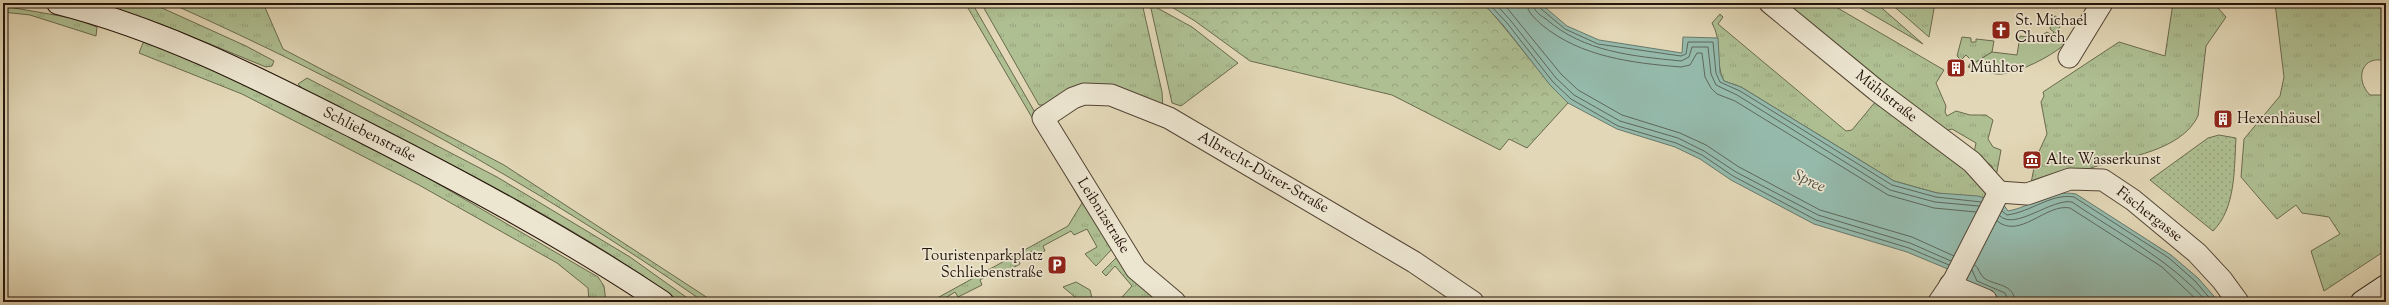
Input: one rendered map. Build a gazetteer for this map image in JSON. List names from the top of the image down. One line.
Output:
{"streets":{"main road":["Schliebenstraße"],"street":["Mühlstraße","Albrecht-Dürer-Straße","Fischergasse","Leibnizstraße"]},"crossings":[["Mühlstraße","Fischergasse"],["Albrecht-Dürer-Straße","Leibnizstraße"]],"water":["Spree"],"places":{"church":["St. Michael Church"],"building":["Mühltor","Hexenhäusel"],"museum":["Alte Wasserkunst"],"parking":["Touristenparkplatz Schliebenstraße"]}}
